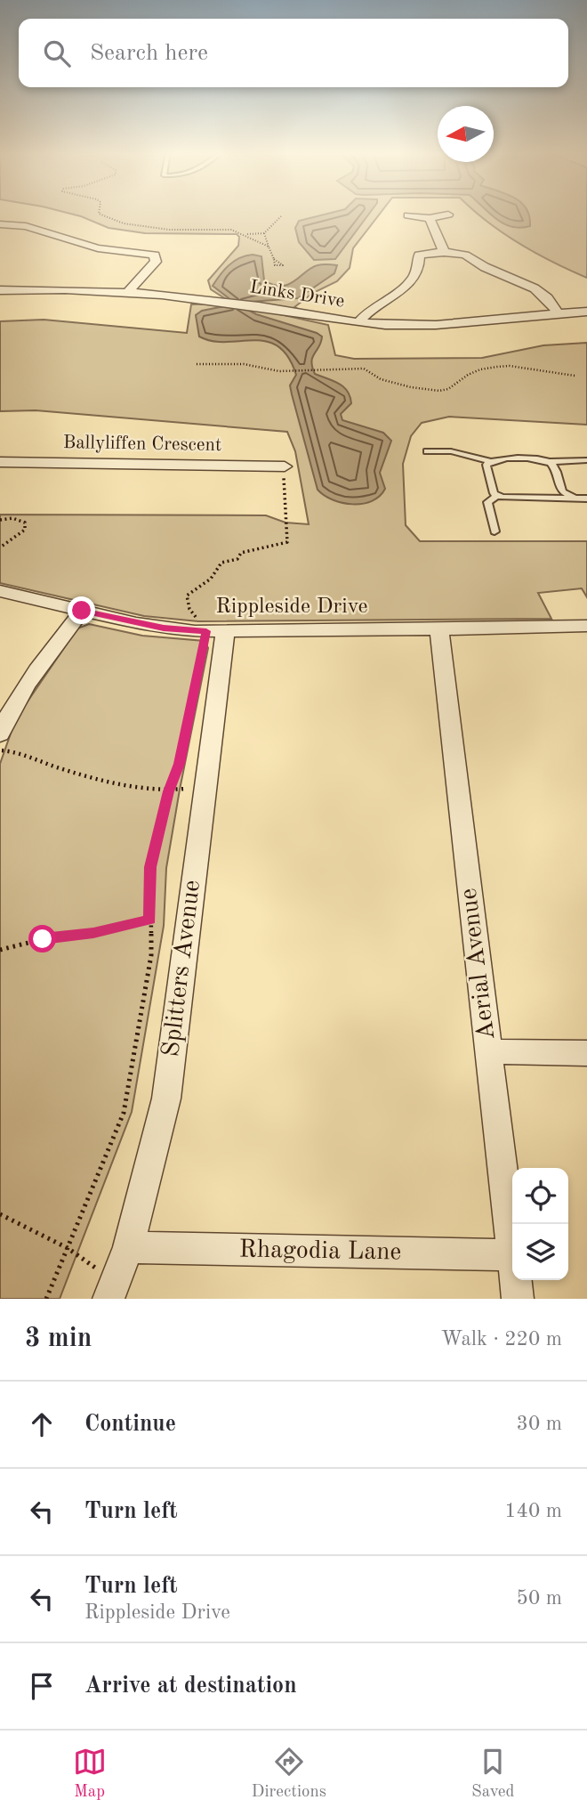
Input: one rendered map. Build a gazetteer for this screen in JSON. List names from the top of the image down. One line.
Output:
{"streets":{"street":["Links Drive","Ballyliffen Crescent","Rippleside Drive","Aerial Avenue","Splitters Avenue","Rhagodia Lane"]},"crossings":[["Rippleside Drive","Aerial Avenue"],["Rippleside Drive","Splitters Avenue"],["Aerial Avenue","Rhagodia Lane"],["Splitters Avenue","Rhagodia Lane"]],"north":"left","page":{"search":"Search here","heading":["3 min","Walk · 220 m"],"list":[["Continue","30 m"],["Turn left","140 m"],["Turn left","Rippleside Drive","50 m"],"Arrive at destination"],"nav":["Map","Directions","Saved"]}}
